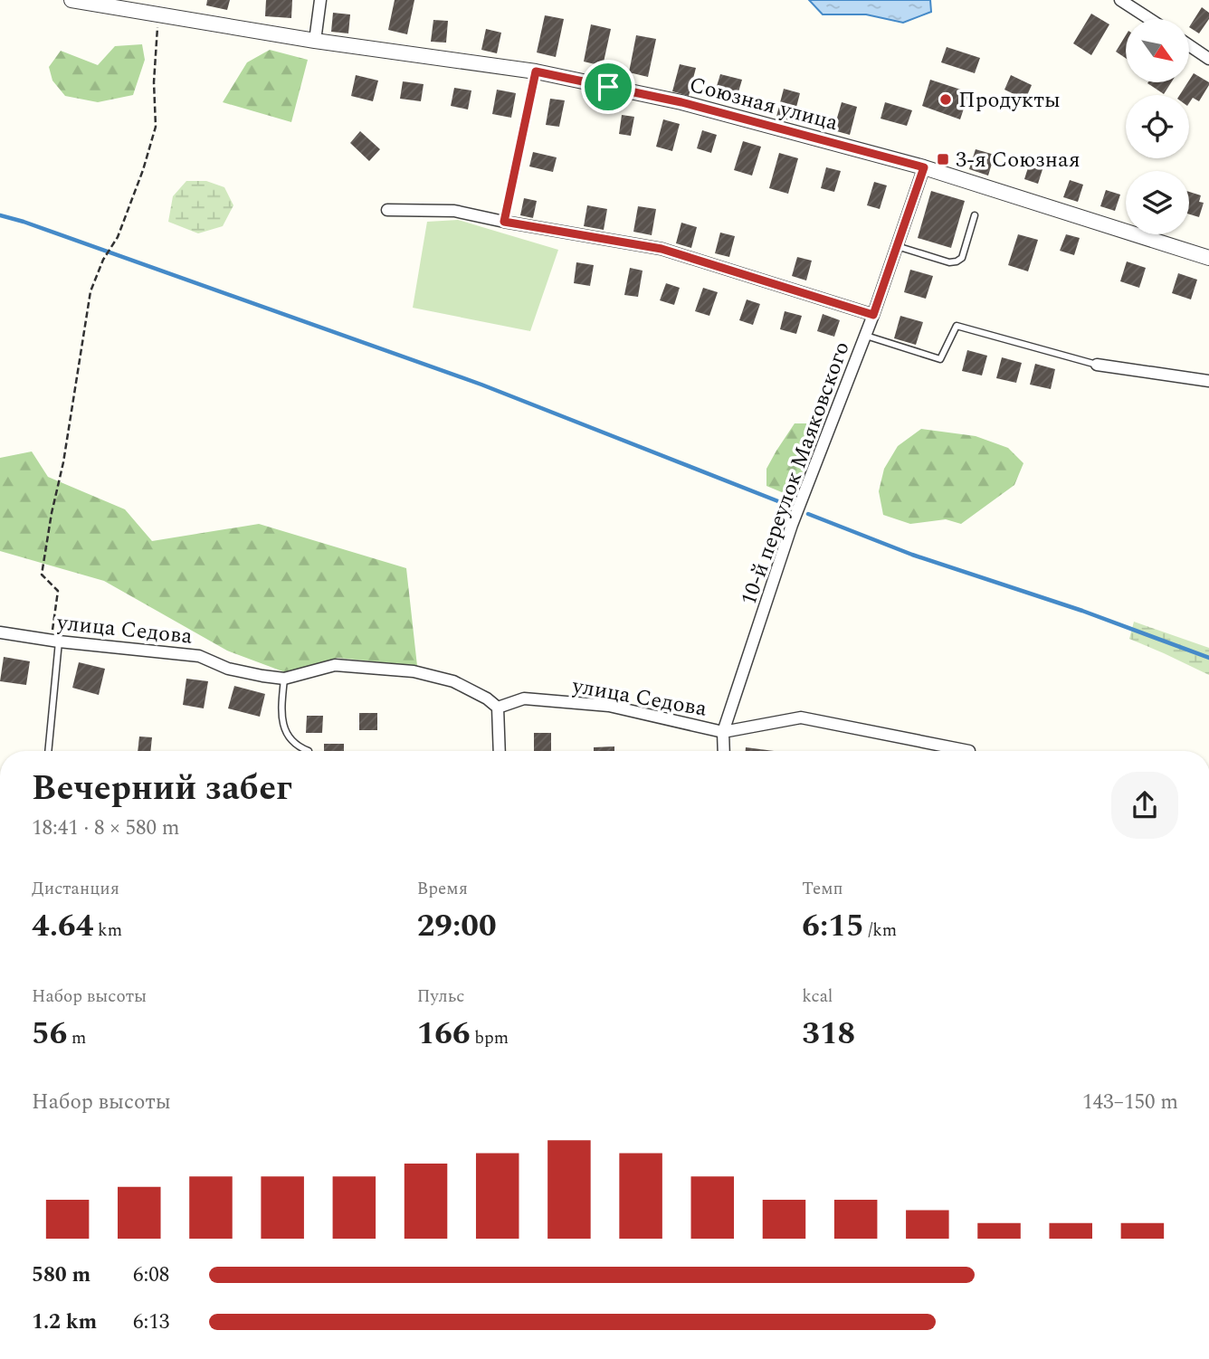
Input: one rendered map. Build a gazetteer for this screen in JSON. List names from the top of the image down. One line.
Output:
{"streets":{"street":["Союзная улица","10-й переулок Маяковского","улица Седова"]},"crossings":[["Союзная улица","10-й переулок Маяковского"],["10-й переулок Маяковского","улица Седова"]],"places":{"other":["Продукты"],"transit":["3-я Союзная"]},"north":"bottom right","page":{"heading":["Вечерний забег","18:41 · 8 × 580 m"],"stats":[["Дистанция","4.64 km"],["Время","29:00"],["Темп","6:15 /km"],["Набор высоты","56 m"],["Пульс","166 bpm"],["kcal","318"]],"chart":["Набор высоты","143–150 m"],"list":[{"name":"580 m","note":"6:08"},{"name":"1.2 km","note":"6:13"}]}}
